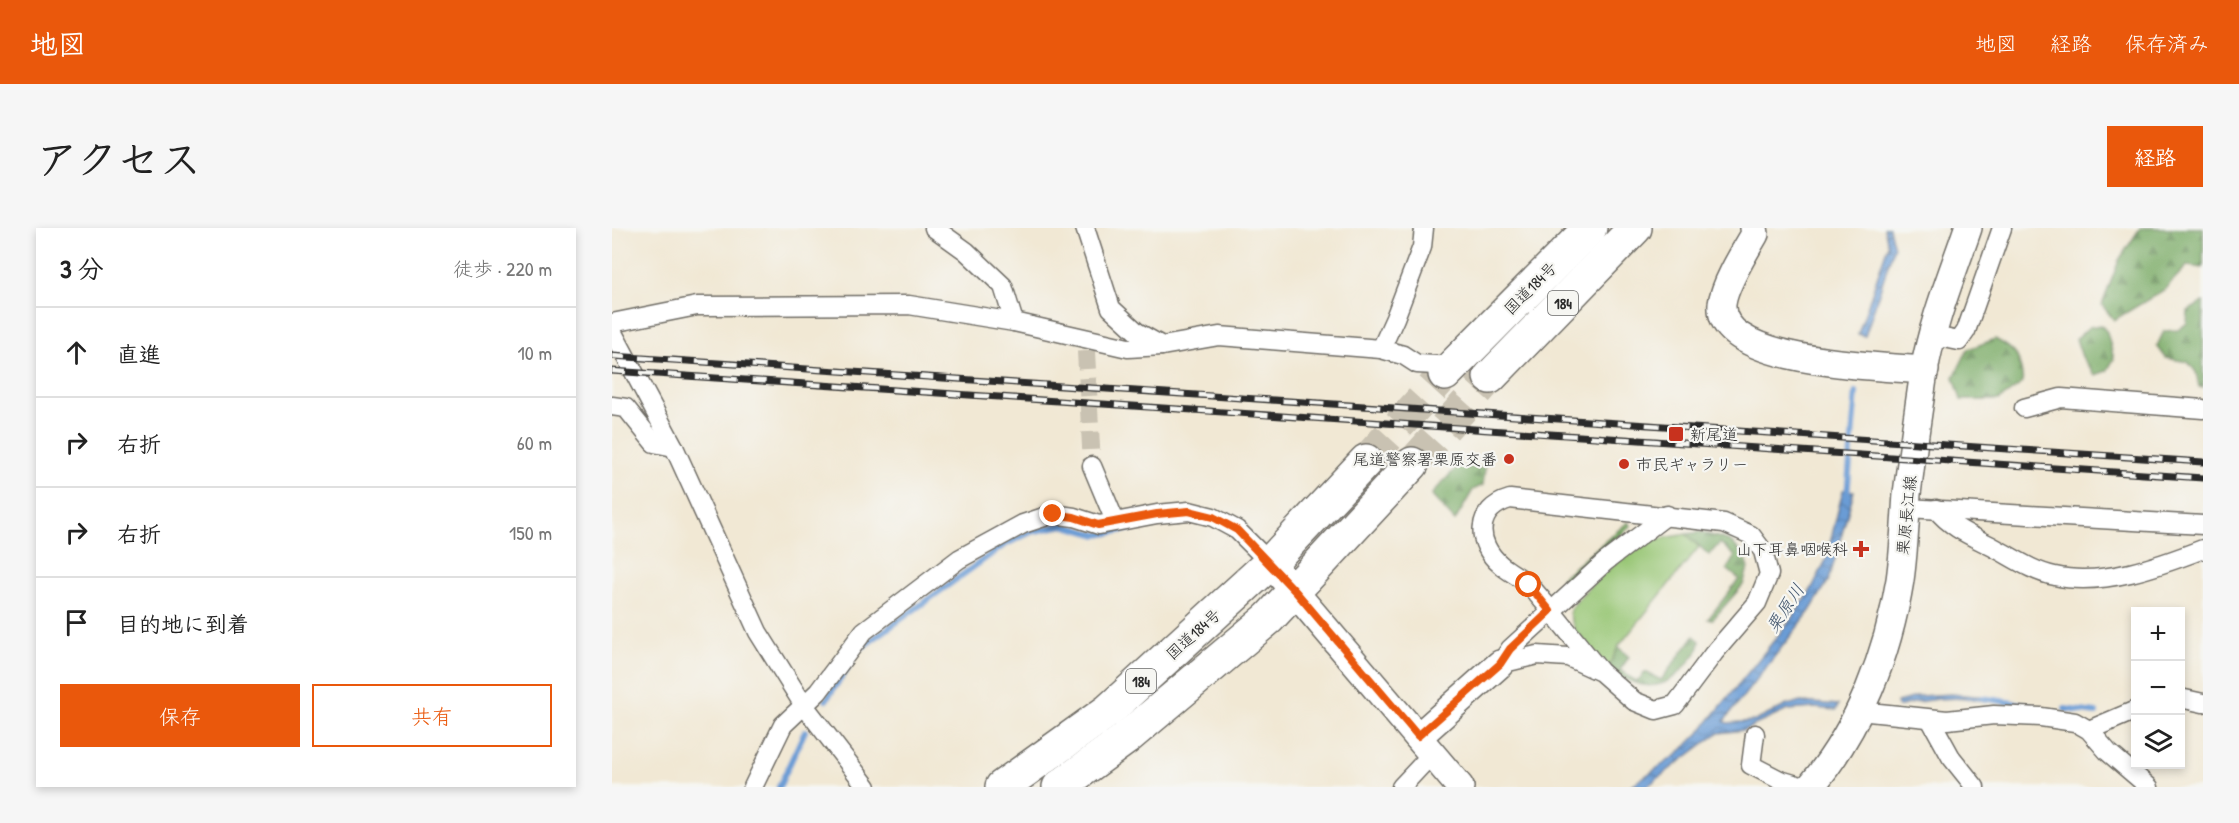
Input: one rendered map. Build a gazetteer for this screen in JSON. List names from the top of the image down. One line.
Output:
{"streets":{"highway":["国道184号","184"],"street":["栗原長江線"]},"water":["栗原川"],"places":{"transit":["新尾道"],"other":["尾道警察署栗原交番","市民ギャラリー"],"health":["山下耳鼻咽喉科"]},"page":{"header":"地図","nav":["地図","経路","保存済み"],"title":"アクセス","buttons":["経路",["保存","共有"]],"heading":["3 分","徒歩 · 220 m"],"list":[["直進","10 m"],["右折","60 m"],["右折","150 m"],"目的地に到着"],"map_buttons":["+","−"]}}
